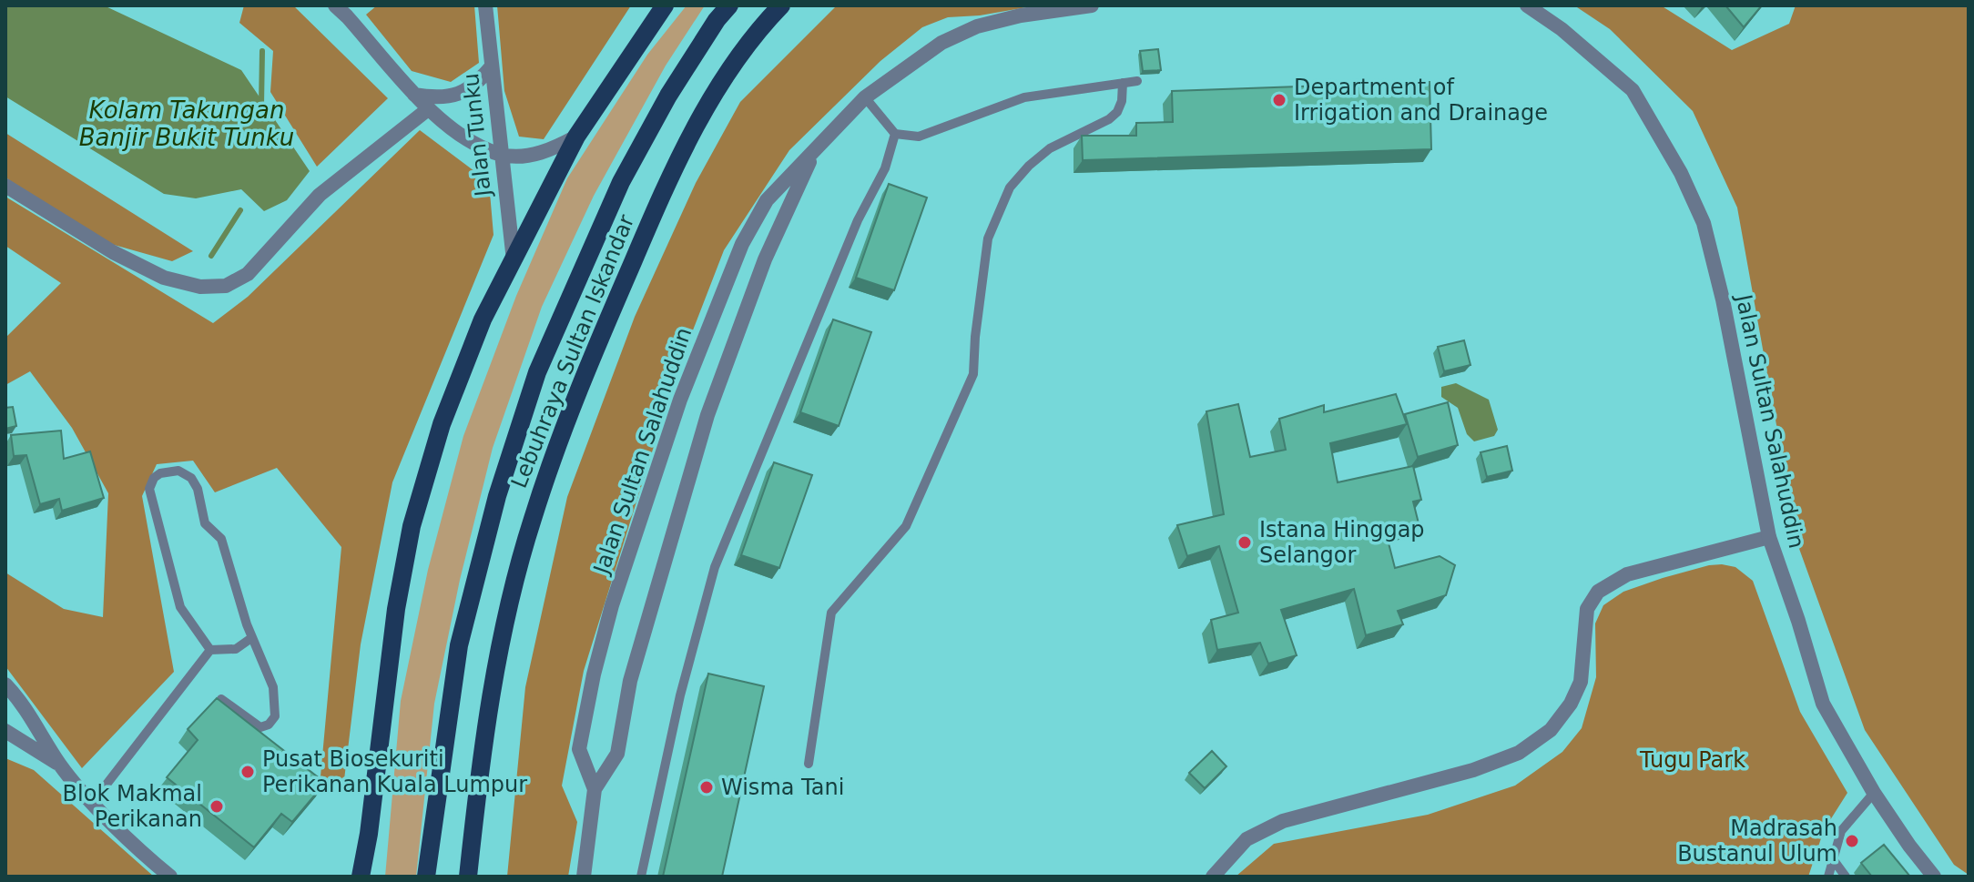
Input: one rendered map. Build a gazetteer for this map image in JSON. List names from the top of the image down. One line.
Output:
{"streets":{"main road":["Lebuhraya Sultan Iskandar"],"street":["Jalan Tunku","Jalan Sultan Salahuddin"]},"water":["Kolam Takungan Banjir Bukit Tunku"],"parks":["Tugu Park"],"places":["Department of Irrigation and Drainage","Istana Hinggap Selangor","Pusat Biosekuriti Perikanan Kuala Lumpur","Wisma Tani","Blok Makmal Perikanan","Madrasah Bustanul Ulum"]}
